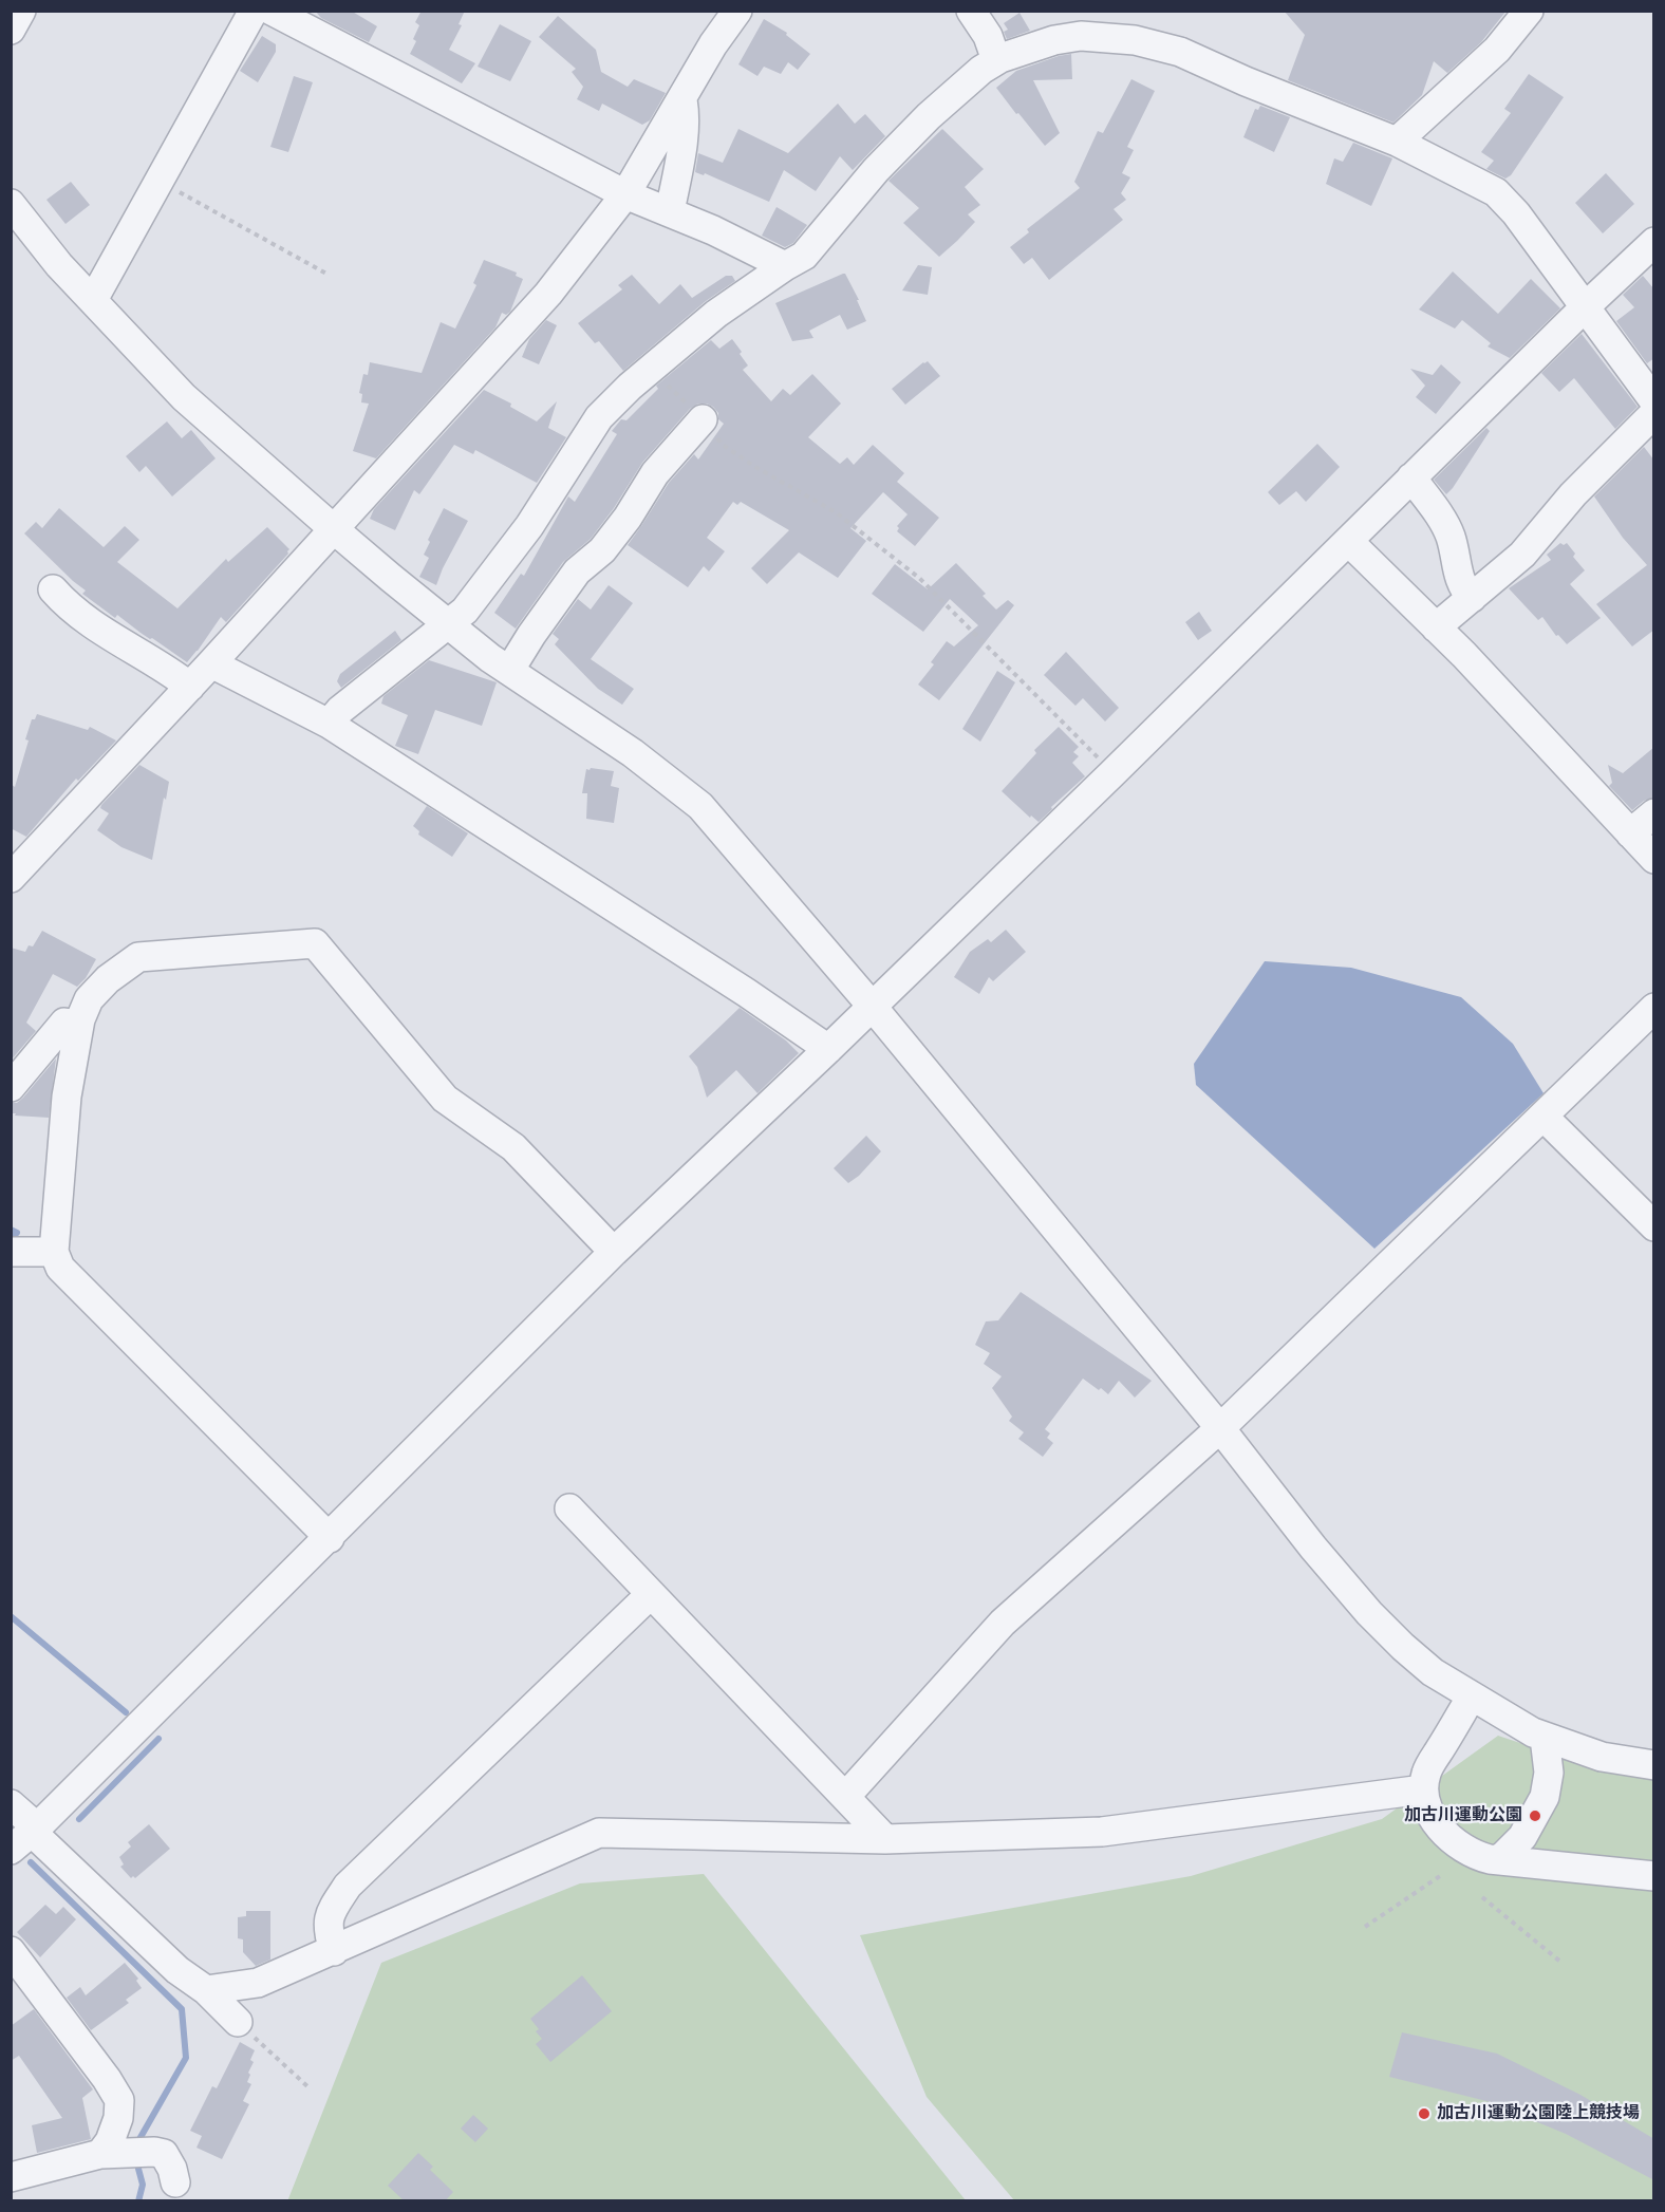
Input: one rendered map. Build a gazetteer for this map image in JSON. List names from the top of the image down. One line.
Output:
{"places":["加古川運動公園","加古川運動公園陸上競技場"]}
